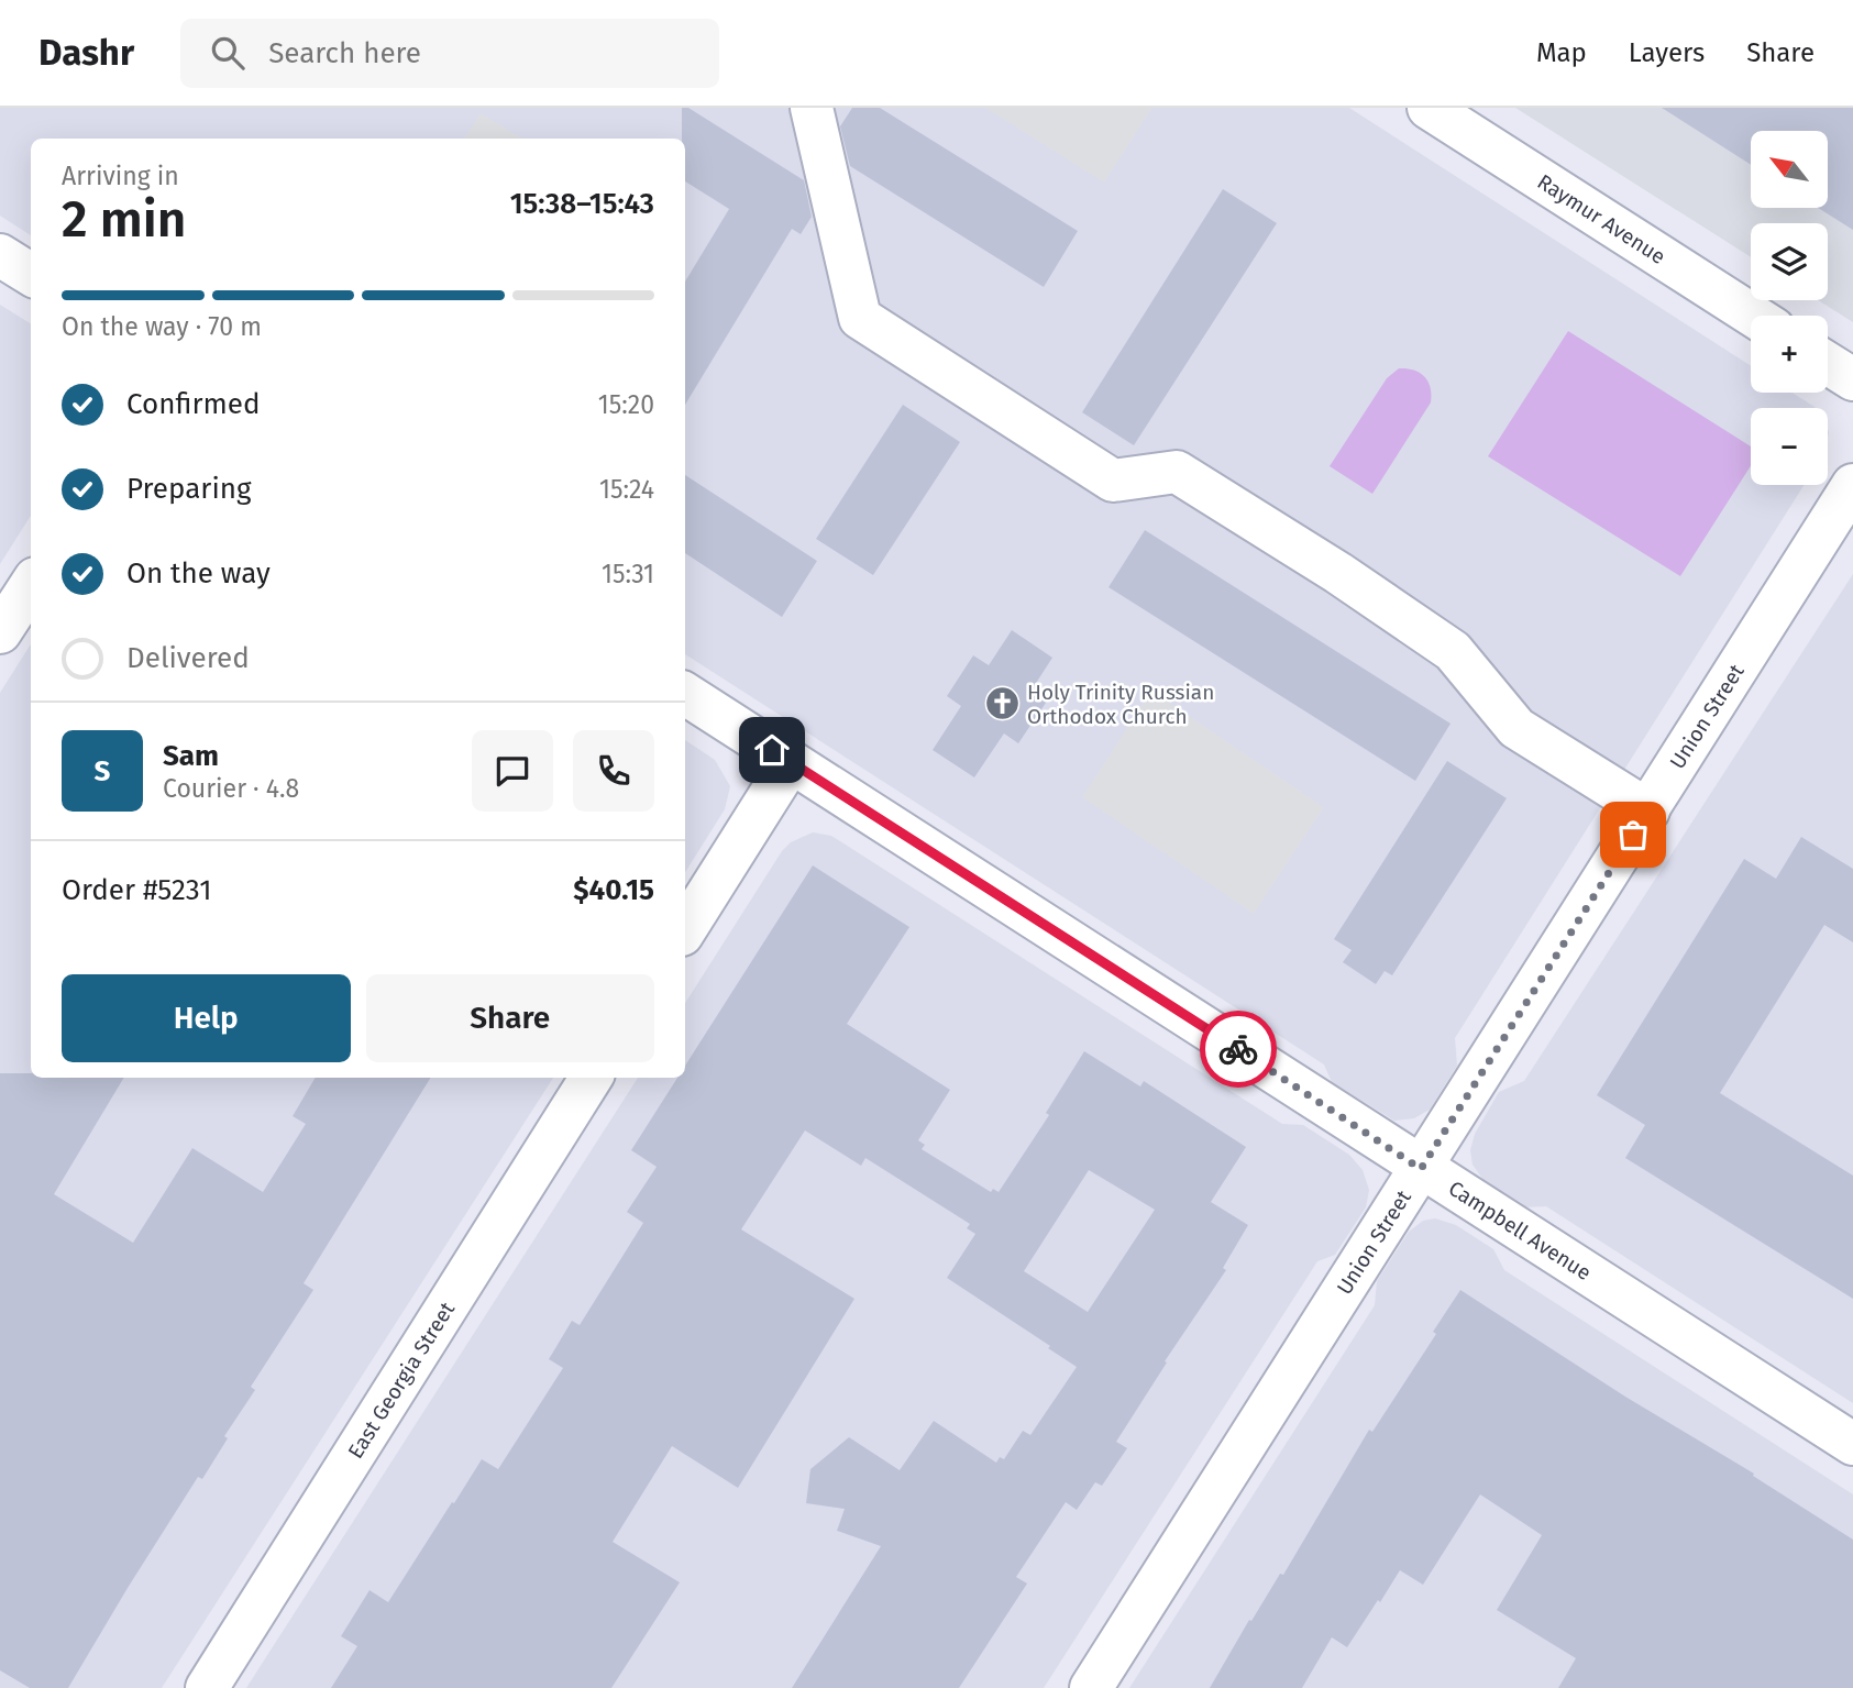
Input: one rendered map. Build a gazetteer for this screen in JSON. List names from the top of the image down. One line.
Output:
{"streets":{"street":["Raymur Avenue","Union Street","Campbell Avenue","East Georgia Street"]},"crossings":[["Union Street","Campbell Avenue"]],"places":{"church":["Holy Trinity Russian Orthodox Church"]},"north":"top left","page":{"header":"Dashr","search":"Search here","nav":["Map","Layers","Share"],"map_buttons":["+","−"],"heading":["2 min","Arriving in","15:38–15:43"],"panel":["Sam","Courier · 4.8","Order #5231","$40.15"],"bar":"On the way · 70 m","list":[["Confirmed","15:20"],["Preparing","15:24"],["On the way","15:31"],"Delivered"],"round":"S","buttons":["Help","Share"]}}
